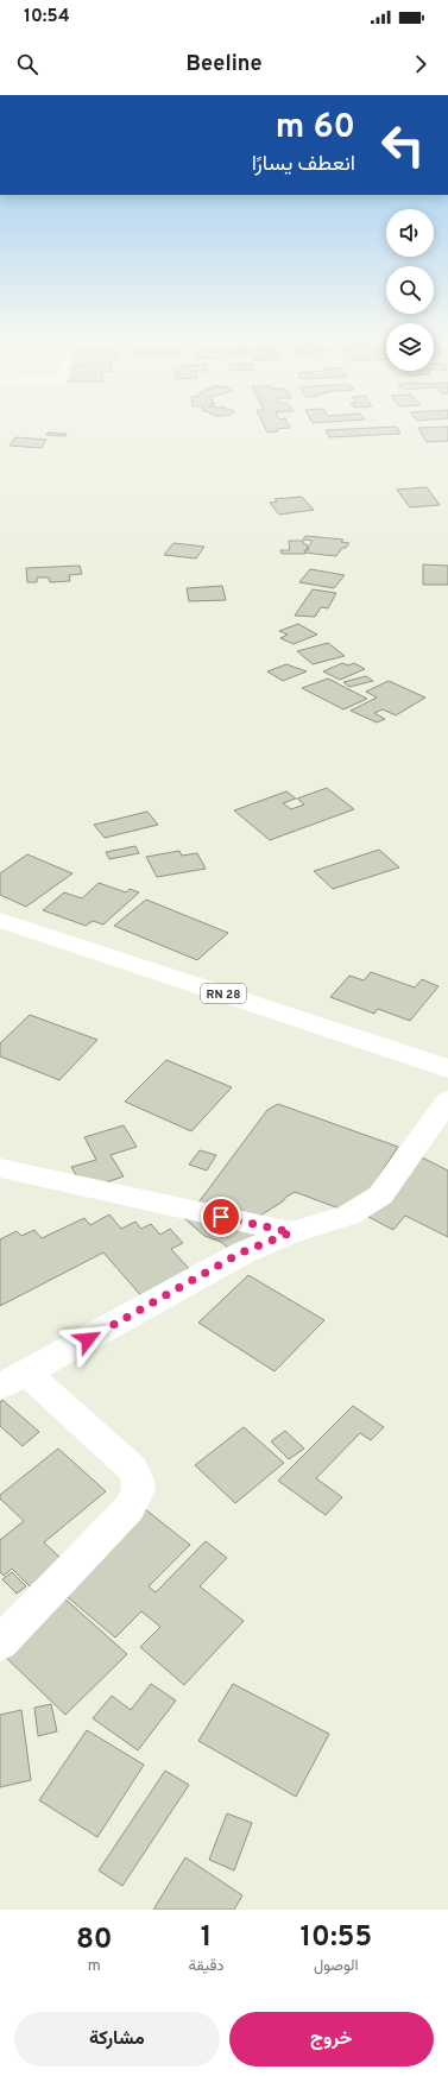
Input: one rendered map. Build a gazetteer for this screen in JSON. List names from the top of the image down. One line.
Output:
{"streets":{"main road":["RN 28"]},"page":{"status":"10:54","header":"Beeline","turn":["60 m","انعطف يسارًا"],"eta":["10:55","الوصول","1","دقيقة","80","m"],"buttons":["خروج","مشاركة"]}}
